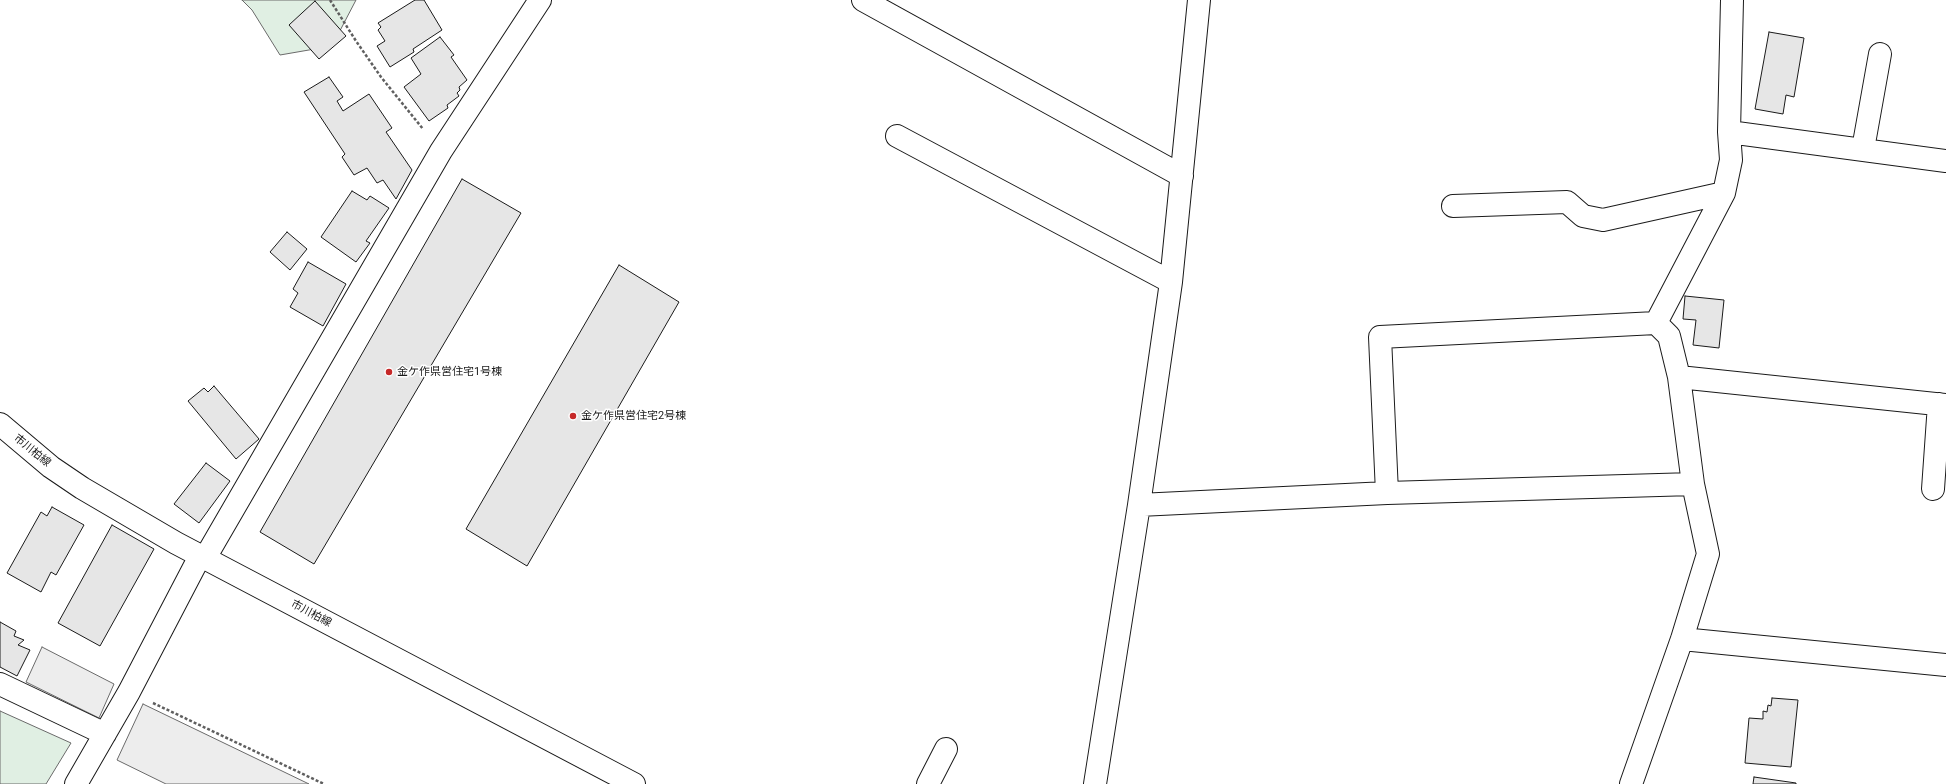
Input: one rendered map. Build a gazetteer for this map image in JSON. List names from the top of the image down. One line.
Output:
{"streets":{"street":["市川柏線"]},"places":["金ケ作県営住宅1号棟","金ケ作県営住宅2号棟"]}
